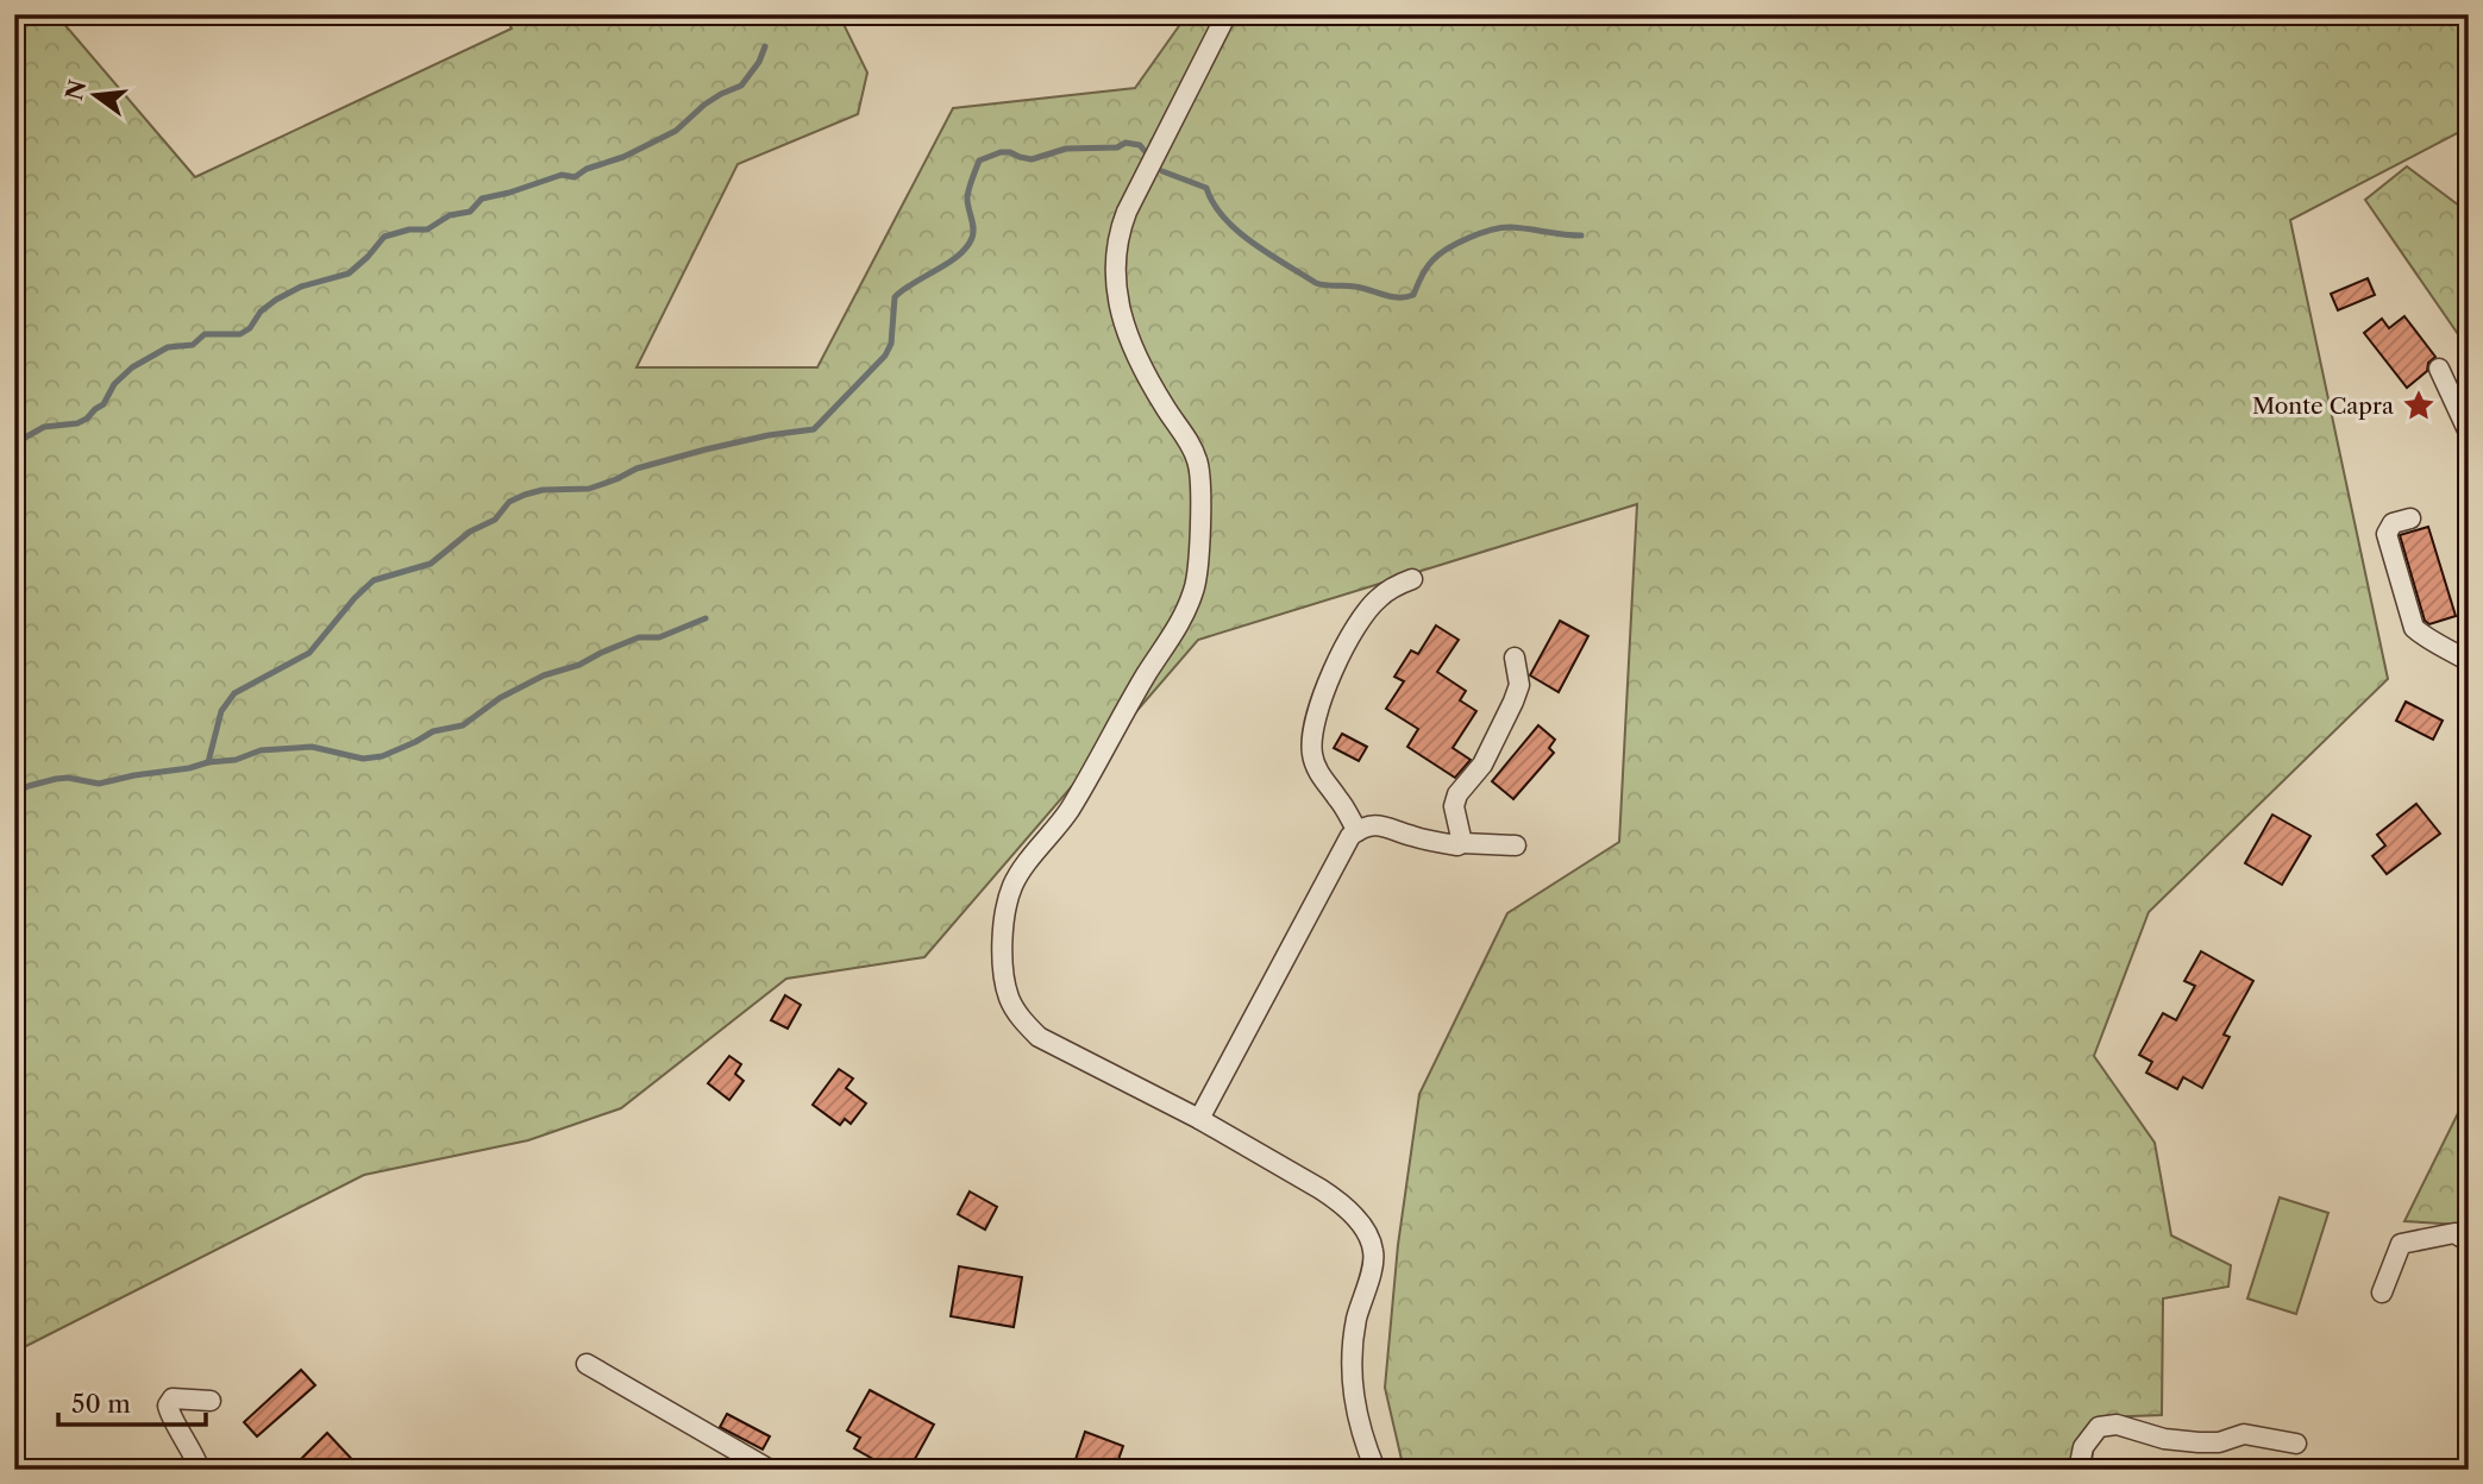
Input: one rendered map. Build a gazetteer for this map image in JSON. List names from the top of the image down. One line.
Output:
{"places":{"place":["Monte Capra"]},"scale_bar":"50 m","north":"left"}
